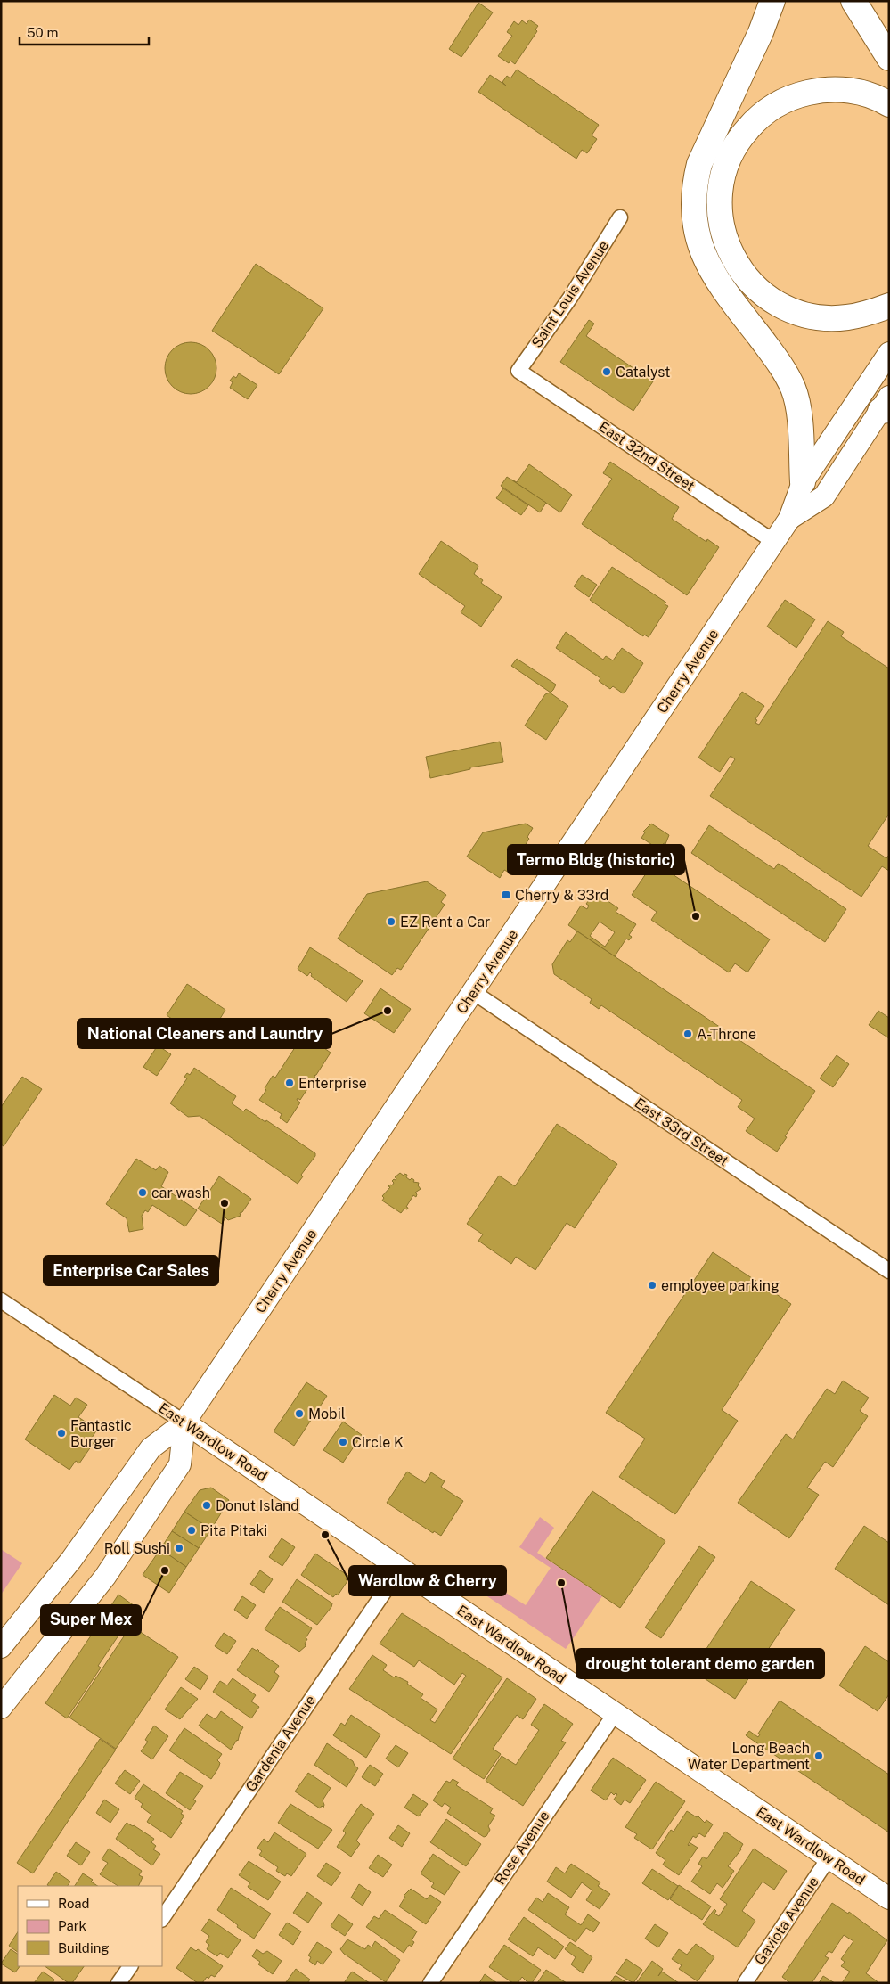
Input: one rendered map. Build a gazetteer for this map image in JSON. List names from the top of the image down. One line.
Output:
{"streets":{"main road":["Cherry Avenue","East Wardlow Road"],"street":["Saint Louis Avenue","East 32nd Street","East 33rd Street","Gardenia Avenue","Rose Avenue","Gaviota Avenue"]},"crossings":[["Saint Louis Avenue","East 32nd Street"],["East 32nd Street","Cherry Avenue"],["Cherry Avenue","East 33rd Street"],["Cherry Avenue","East Wardlow Road"],["East Wardlow Road","Gardenia Avenue"],["East Wardlow Road","Rose Avenue"],["East Wardlow Road","Gaviota Avenue"]],"places":{"other":["Catalyst","Termo Bldg (historic)","EZ Rent a Car","National Cleaners and Laundry","A-Throne","Enterprise","car wash","Enterprise Car Sales","employee parking","Mobil","Fantastic Burger","Circle K","Donut Island","Pita Pitaki","Wardlow & Cherry","Roll Sushi","Super Mex","drought tolerant demo garden","Long Beach Water Department"],"transit":["Cherry & 33rd"]},"legend":["Road","Park","Building"],"scale_bar":"50 m"}
